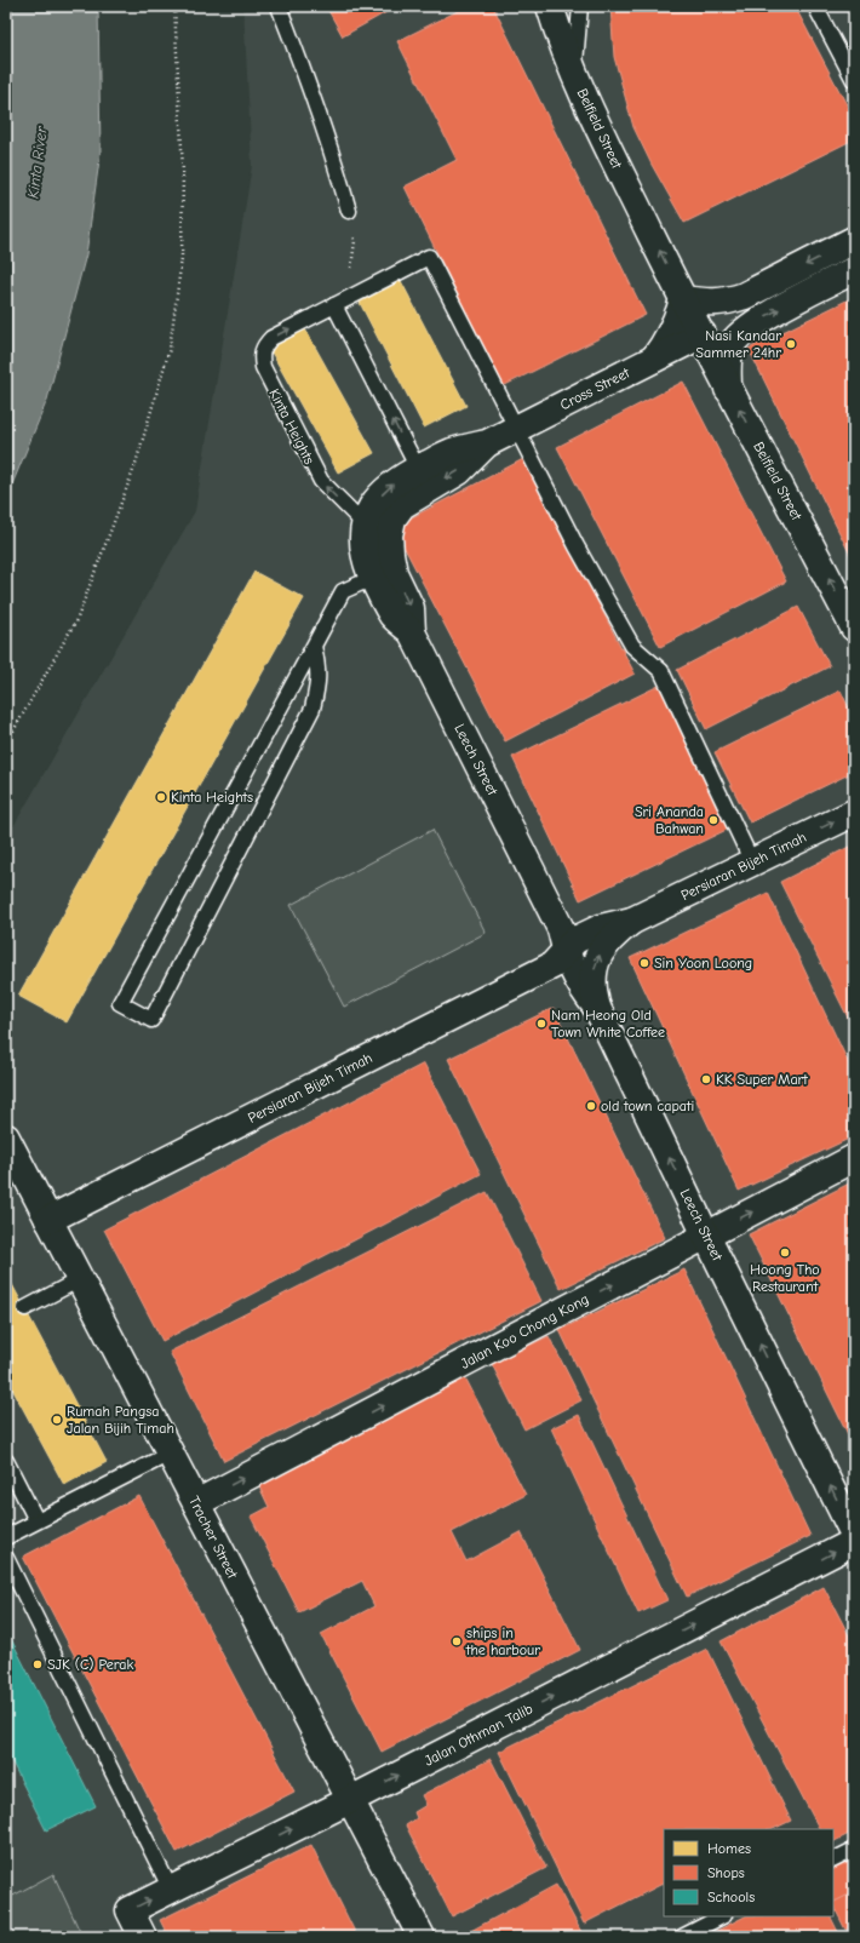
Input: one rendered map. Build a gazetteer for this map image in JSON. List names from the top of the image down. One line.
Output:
{"streets":{"street":["Belfield Street","Cross Street","Leech Street","Persiaran Bijeh Timah","Jalan Koo Chong Kong","Tracher Street","Jalan Othman Talib"],"lane":["Kinta Heights"]},"crossings":[["Belfield Street","Cross Street"],["Cross Street","Kinta Heights"],["Cross Street","Leech Street"],["Leech Street","Persiaran Bijeh Timah"],["Leech Street","Jalan Koo Chong Kong"],["Persiaran Bijeh Timah","Tracher Street"],["Jalan Koo Chong Kong","Tracher Street"],["Tracher Street","Jalan Othman Talib"]],"one_way":["Belfield Street","Jalan Koo Chong Kong","Jalan Othman Talib"],"water":["Kinta River"],"places":["Nasi Kandar Sammer 24hr","Kinta Heights","Sri Ananda Bahwan","Sin Yoon Loong","Nam Heong Old Town White Coffee","KK Super Mart","old town capati","Hoong Tho Restaurant","Rumah Pangsa Jalan Bijih Timah","ships in the harbour","SJK (C) Perak"],"legend":["Homes","Shops","Schools"]}
